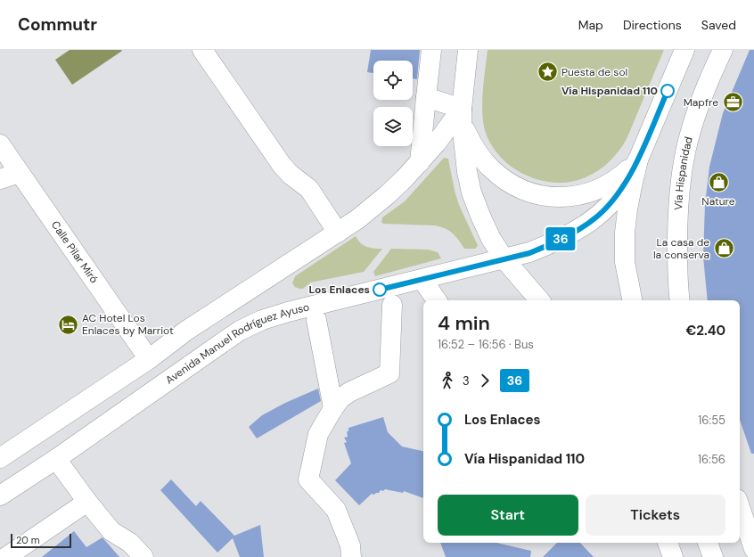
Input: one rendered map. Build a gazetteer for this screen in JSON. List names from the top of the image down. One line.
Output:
{"streets":{"main road":["Vía Hispanidad","Calle Pilar Miró","Avenida Manuel Rodríguez Ayuso"]},"places":{"place":["Puesta de sol"],"other":["Vía Hispanidad 110","Los Enlaces"],"office":["Mapfre"],"shop":["Nature","La casa de la conserva"],"hotel":["AC Hotel Los Enlaces by Marriot"]},"lines":["bus line 36"],"scale_bar":"20 m","page":{"header":"Commutr","nav":["Map","Directions","Saved"],"on_map":"36","heading":["4 min","16:52 – 16:56 · Bus","€2.40"],"legs":["3","36"],"list":[{"name":"Los Enlaces","value":"16:55"},{"name":"Vía Hispanidad 110","value":"16:56"}],"buttons":["Start","Tickets"],"scale":"20 m"}}
